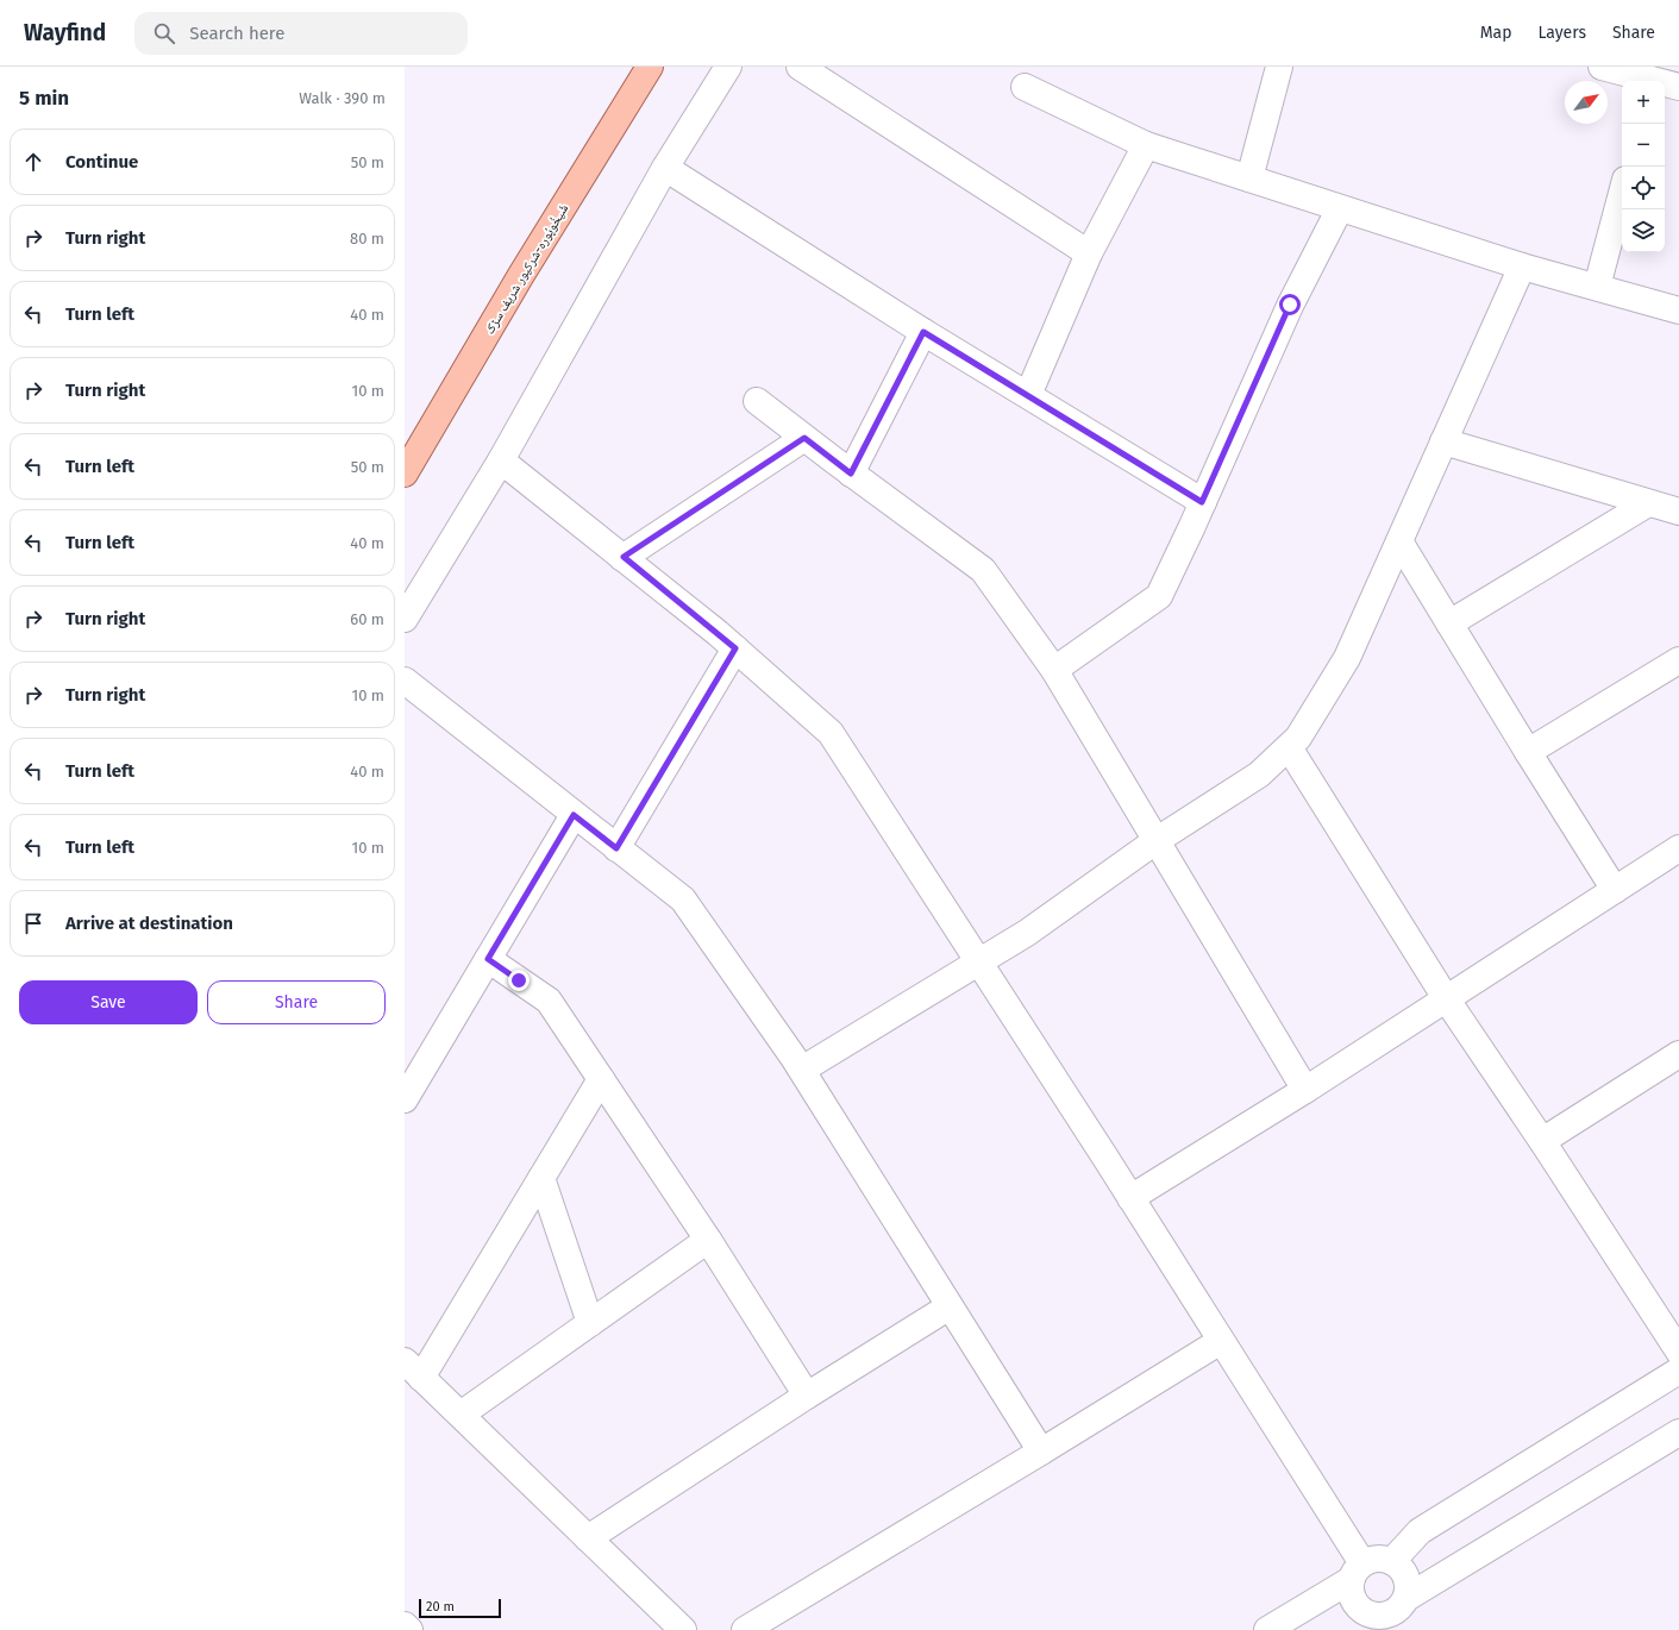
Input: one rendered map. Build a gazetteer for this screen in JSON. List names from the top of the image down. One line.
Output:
{"streets":{"main road":["شَيخُوپُورہ-شرکپور شریف سڑک"]},"scale_bar":"20 m","north":"top right","page":{"header":"Wayfind","search":"Search here","nav":["Map","Layers","Share"],"heading":["5 min","Walk · 390 m"],"map_buttons":["+","−"],"list":[["Continue","50 m"],["Turn right","80 m"],["Turn left","40 m"],["Turn right","10 m"],["Turn left","50 m"],["Turn left","40 m"],["Turn right","60 m"],["Turn right","10 m"],["Turn left","40 m"],["Turn left","10 m"],"Arrive at destination"],"buttons":["Save","Share"],"scale":"20 m"}}
